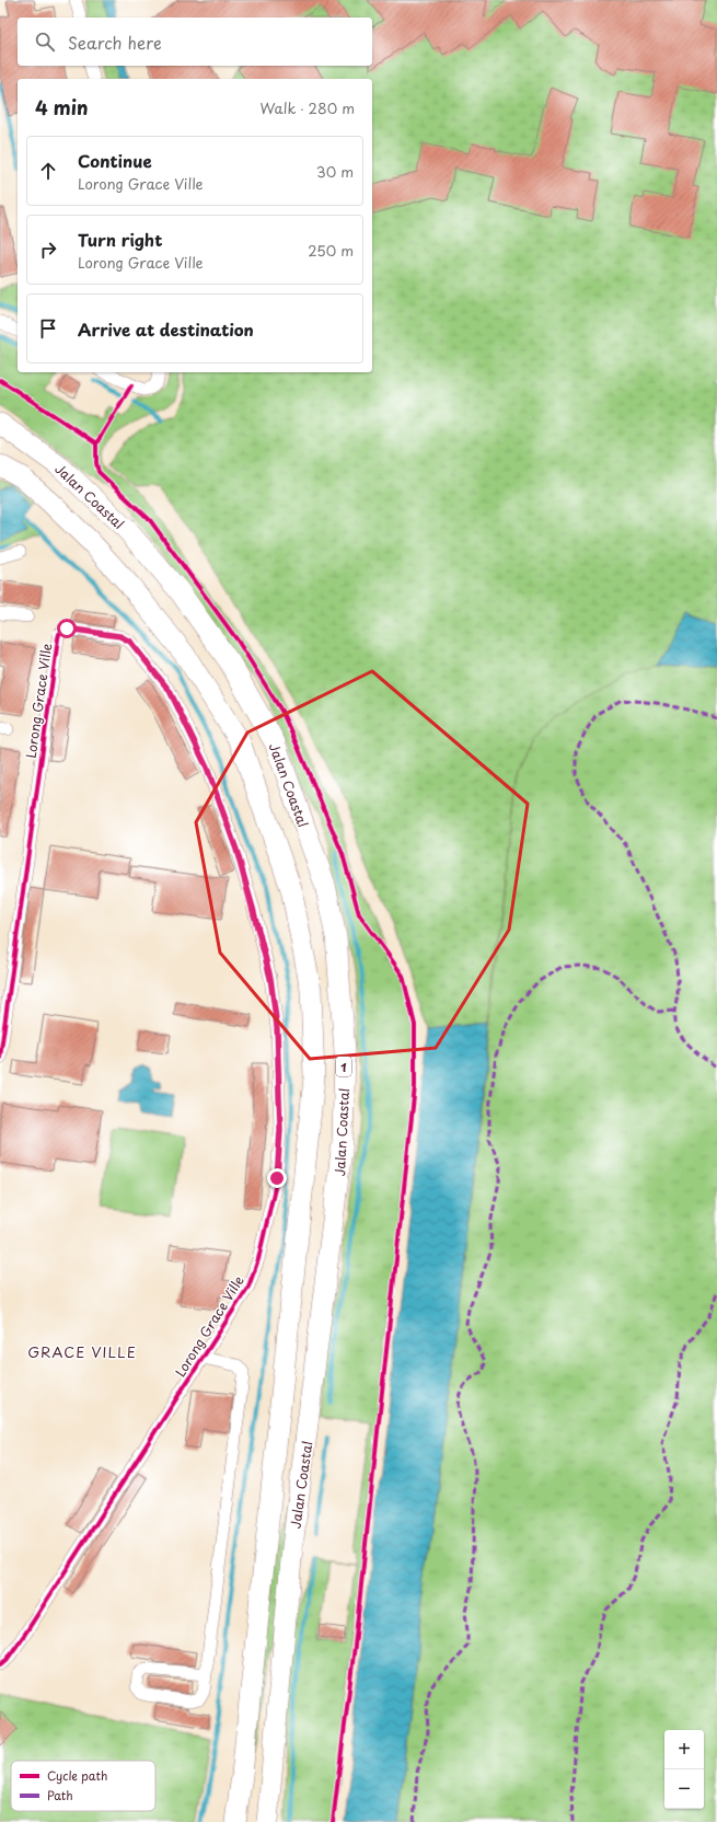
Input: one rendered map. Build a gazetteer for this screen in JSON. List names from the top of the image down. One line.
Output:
{"streets":{"highway":["Jalan Coastal","1"],"street":["Lorong Grace Ville"]},"districts":["GRACE VILLE"],"legend":["Cycle path","Path"],"page":{"search":"Search here","heading":["4 min","Walk · 280 m"],"list":[["Continue","Lorong Grace Ville","30 m"],["Turn right","Lorong Grace Ville","250 m"],"Arrive at destination"],"map_buttons":["+","−"]}}
